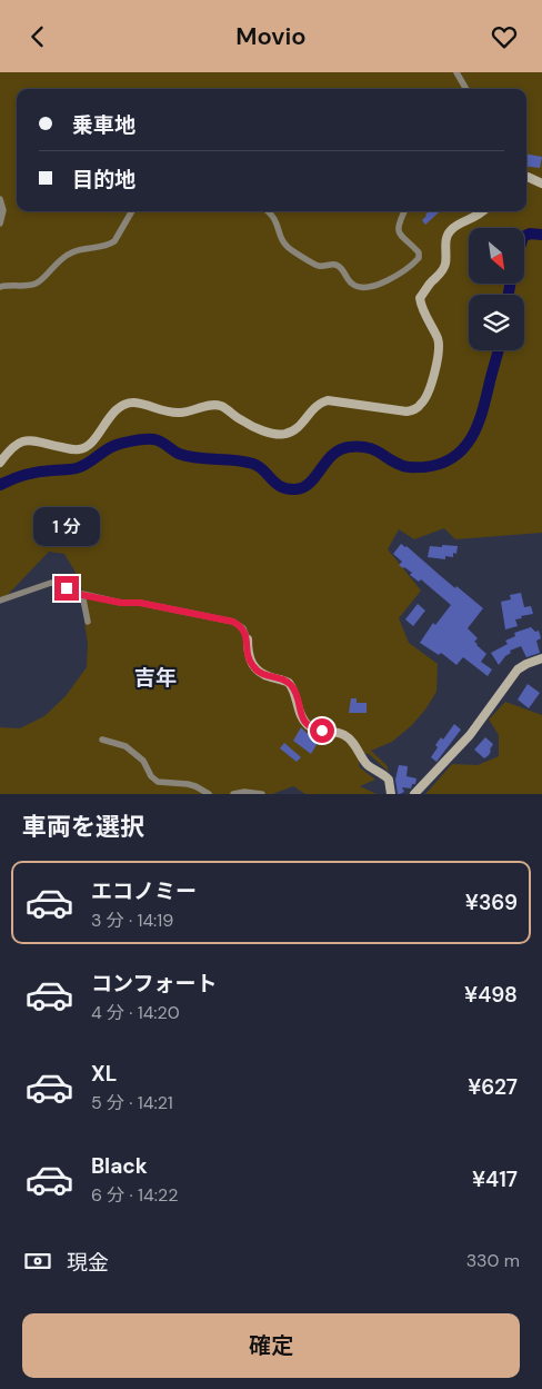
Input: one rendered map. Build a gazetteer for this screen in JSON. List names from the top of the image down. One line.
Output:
{"districts":["吉年"],"north":"bottom right","page":{"header":"Movio","banner":["乗車地","目的地"],"bubble":"1 分","heading":"車両を選択","list":[{"name":"エコノミー","note":"3 分 · 14:19","value":"¥369"},{"name":"コンフォート","note":"4 分 · 14:20","value":"¥498"},{"name":"XL","note":"5 分 · 14:21","value":"¥627"},{"name":"Black","note":"6 分 · 14:22","value":"¥417"}],"pay":["現金","330 m"],"buttons":"確定"}}
